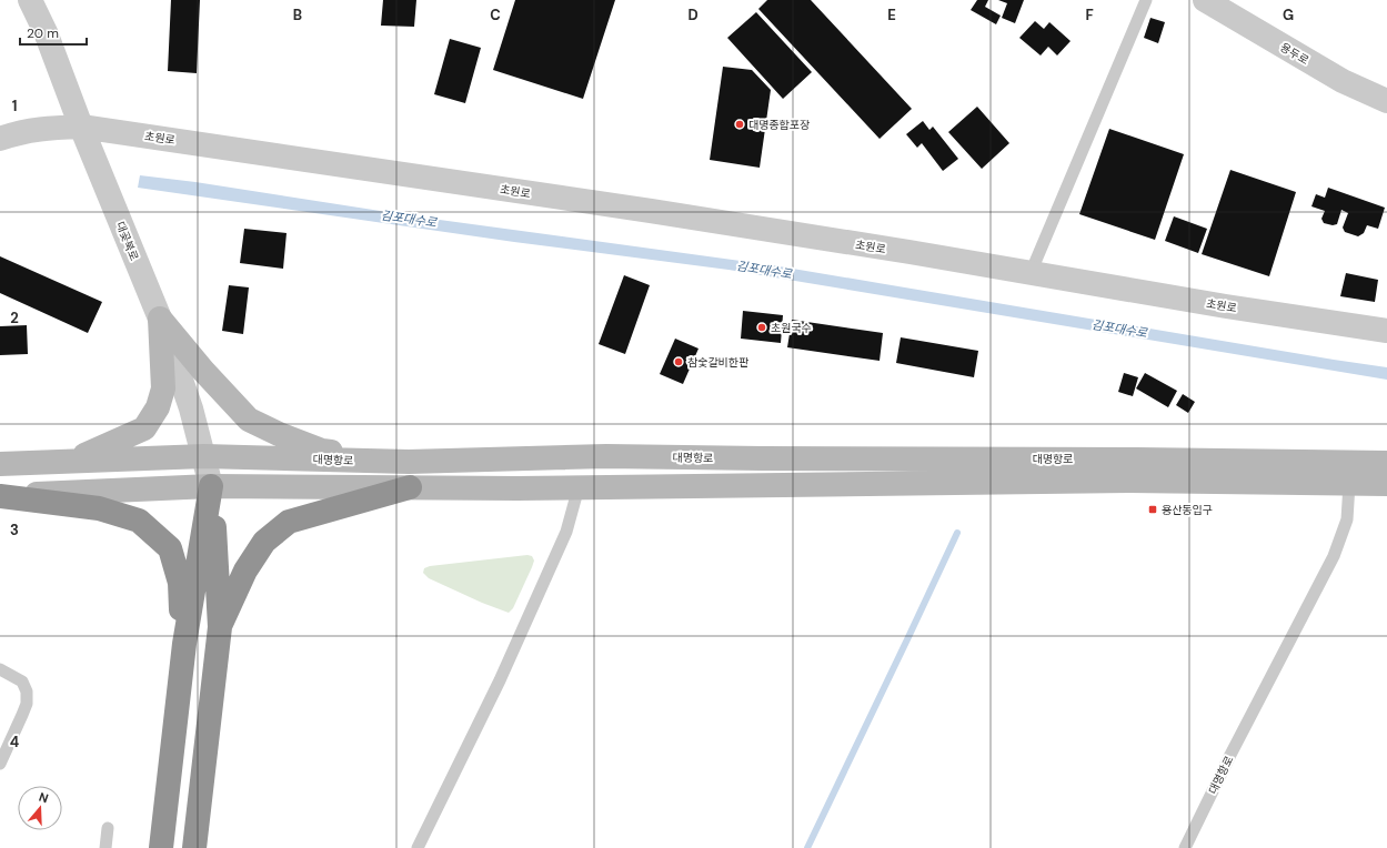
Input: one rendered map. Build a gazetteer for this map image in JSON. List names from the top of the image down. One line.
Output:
{"streets":{"main road":["대명항로"],"street":["용두로","초원로","대곶북로"]},"crossings":[["초원로","대곶북로"],["대곶북로","대명항로"]],"water":["김포대수로"],"places":{"other":["대명종합포장","초원국수","참숯갈비한판"],"transit":["용산동입구"]},"scale_bar":"20 m","north":"top","grid":{"columns":["B","C","D","E","F","G"],"rows":["1","2","3","4"]}}
